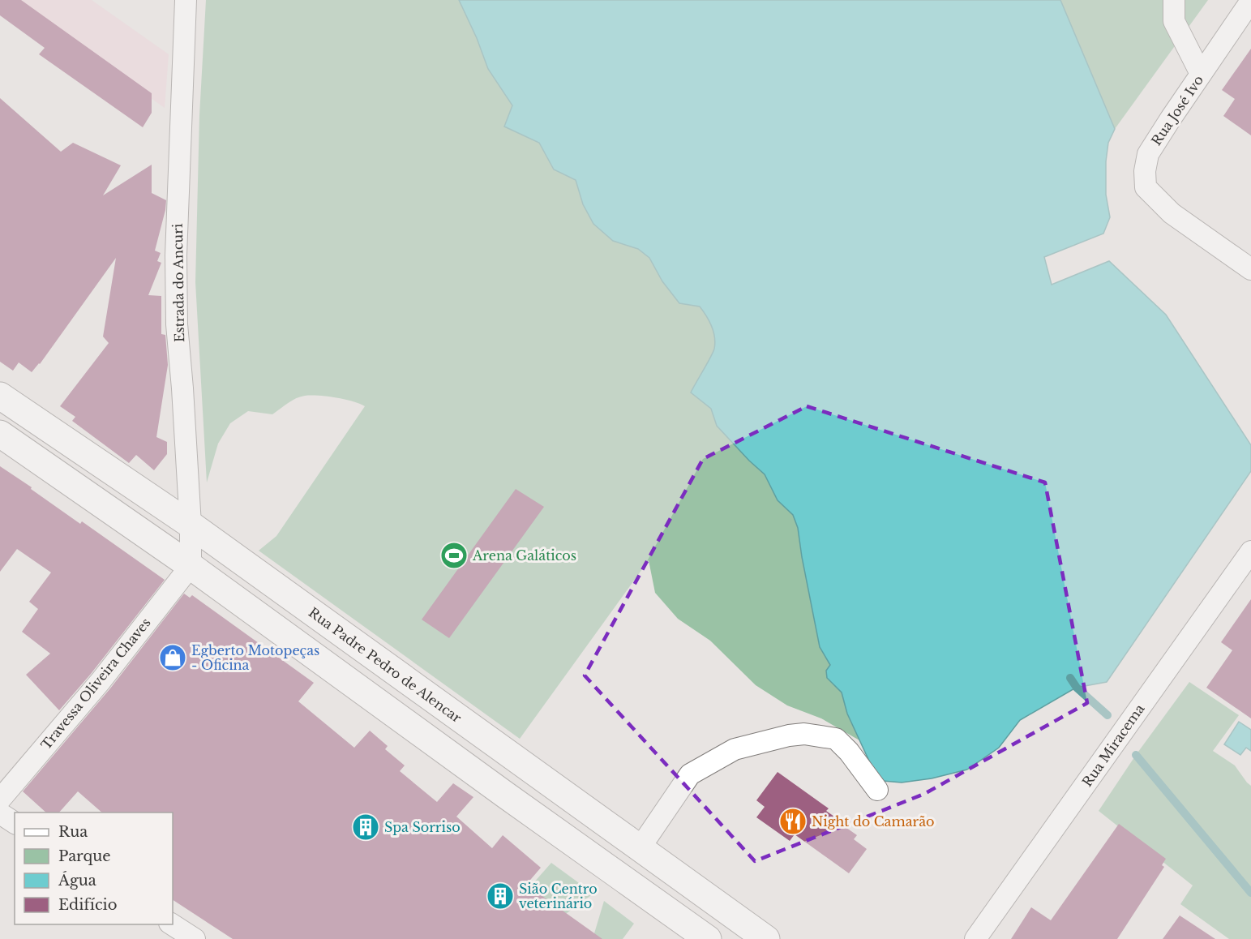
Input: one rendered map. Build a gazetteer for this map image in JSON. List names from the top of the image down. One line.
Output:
{"streets":{"main road":["Rua Padre Pedro de Alencar"],"street":["Rua José Ivo","Estrada do Ancuri","Travessa Oliveira Chaves","Rua Miracema"]},"crossings":[["Estrada do Ancuri","Rua Padre Pedro de Alencar"],["Estrada do Ancuri","Travessa Oliveira Chaves"]],"places":{"sports":["Arena Galáticos"],"shop":["Egberto Motopeças - Oficina"],"restaurant":["Night do Camarão"],"building":["Spa Sorriso","Sião Centro veterinário"]},"legend":["Rua","Parque","Água","Edifício"]}
